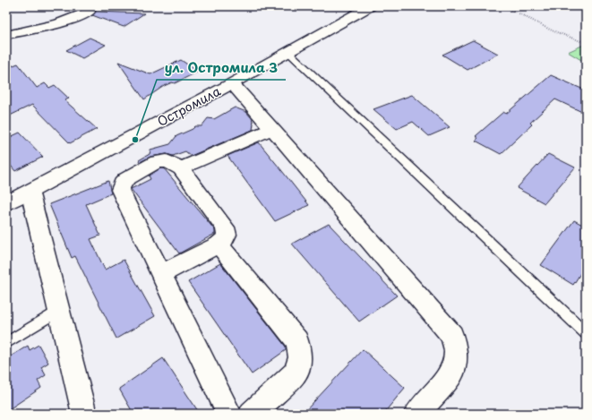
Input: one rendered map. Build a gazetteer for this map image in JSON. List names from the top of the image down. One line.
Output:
{"streets":{"street":["Остромила"]},"places":["ул. Остромила 3"]}
